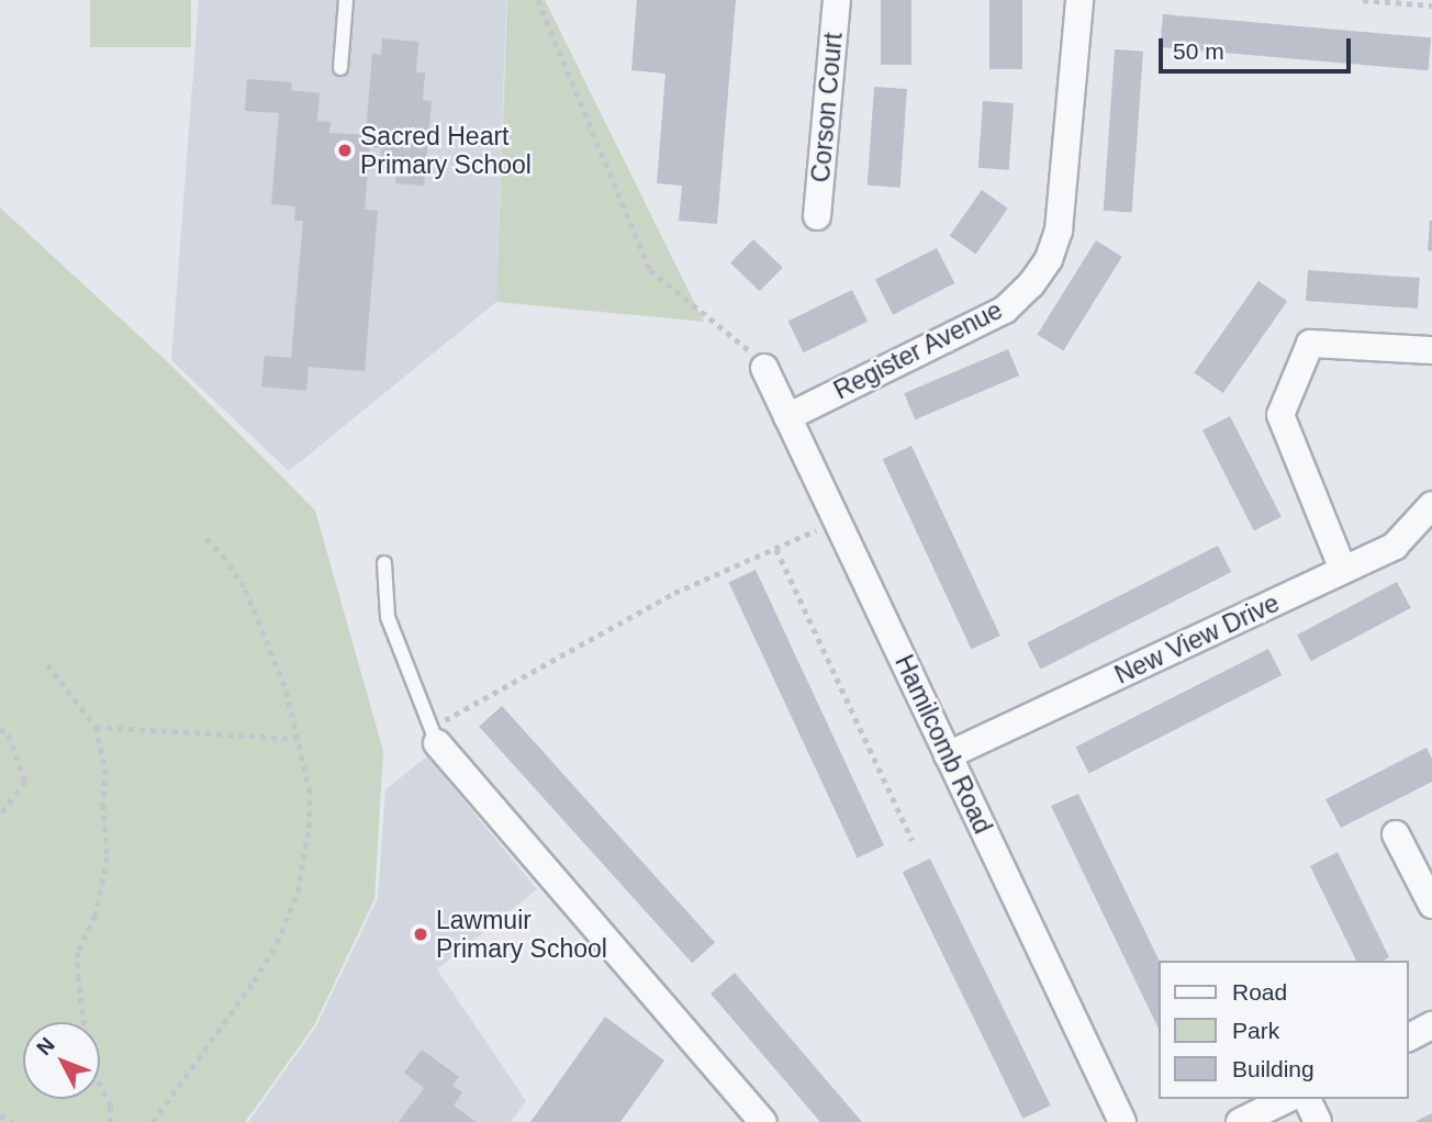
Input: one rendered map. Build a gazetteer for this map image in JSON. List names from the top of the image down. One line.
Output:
{"streets":{"street":["Corson Court","Register Avenue","New View Drive","Hamilcomb Road"]},"crossings":[["Register Avenue","Hamilcomb Road"],["New View Drive","Hamilcomb Road"]],"places":["Sacred Heart Primary School","Lawmuir Primary School"],"legend":["Road","Park","Building"],"scale_bar":"50 m","north":"top left"}
